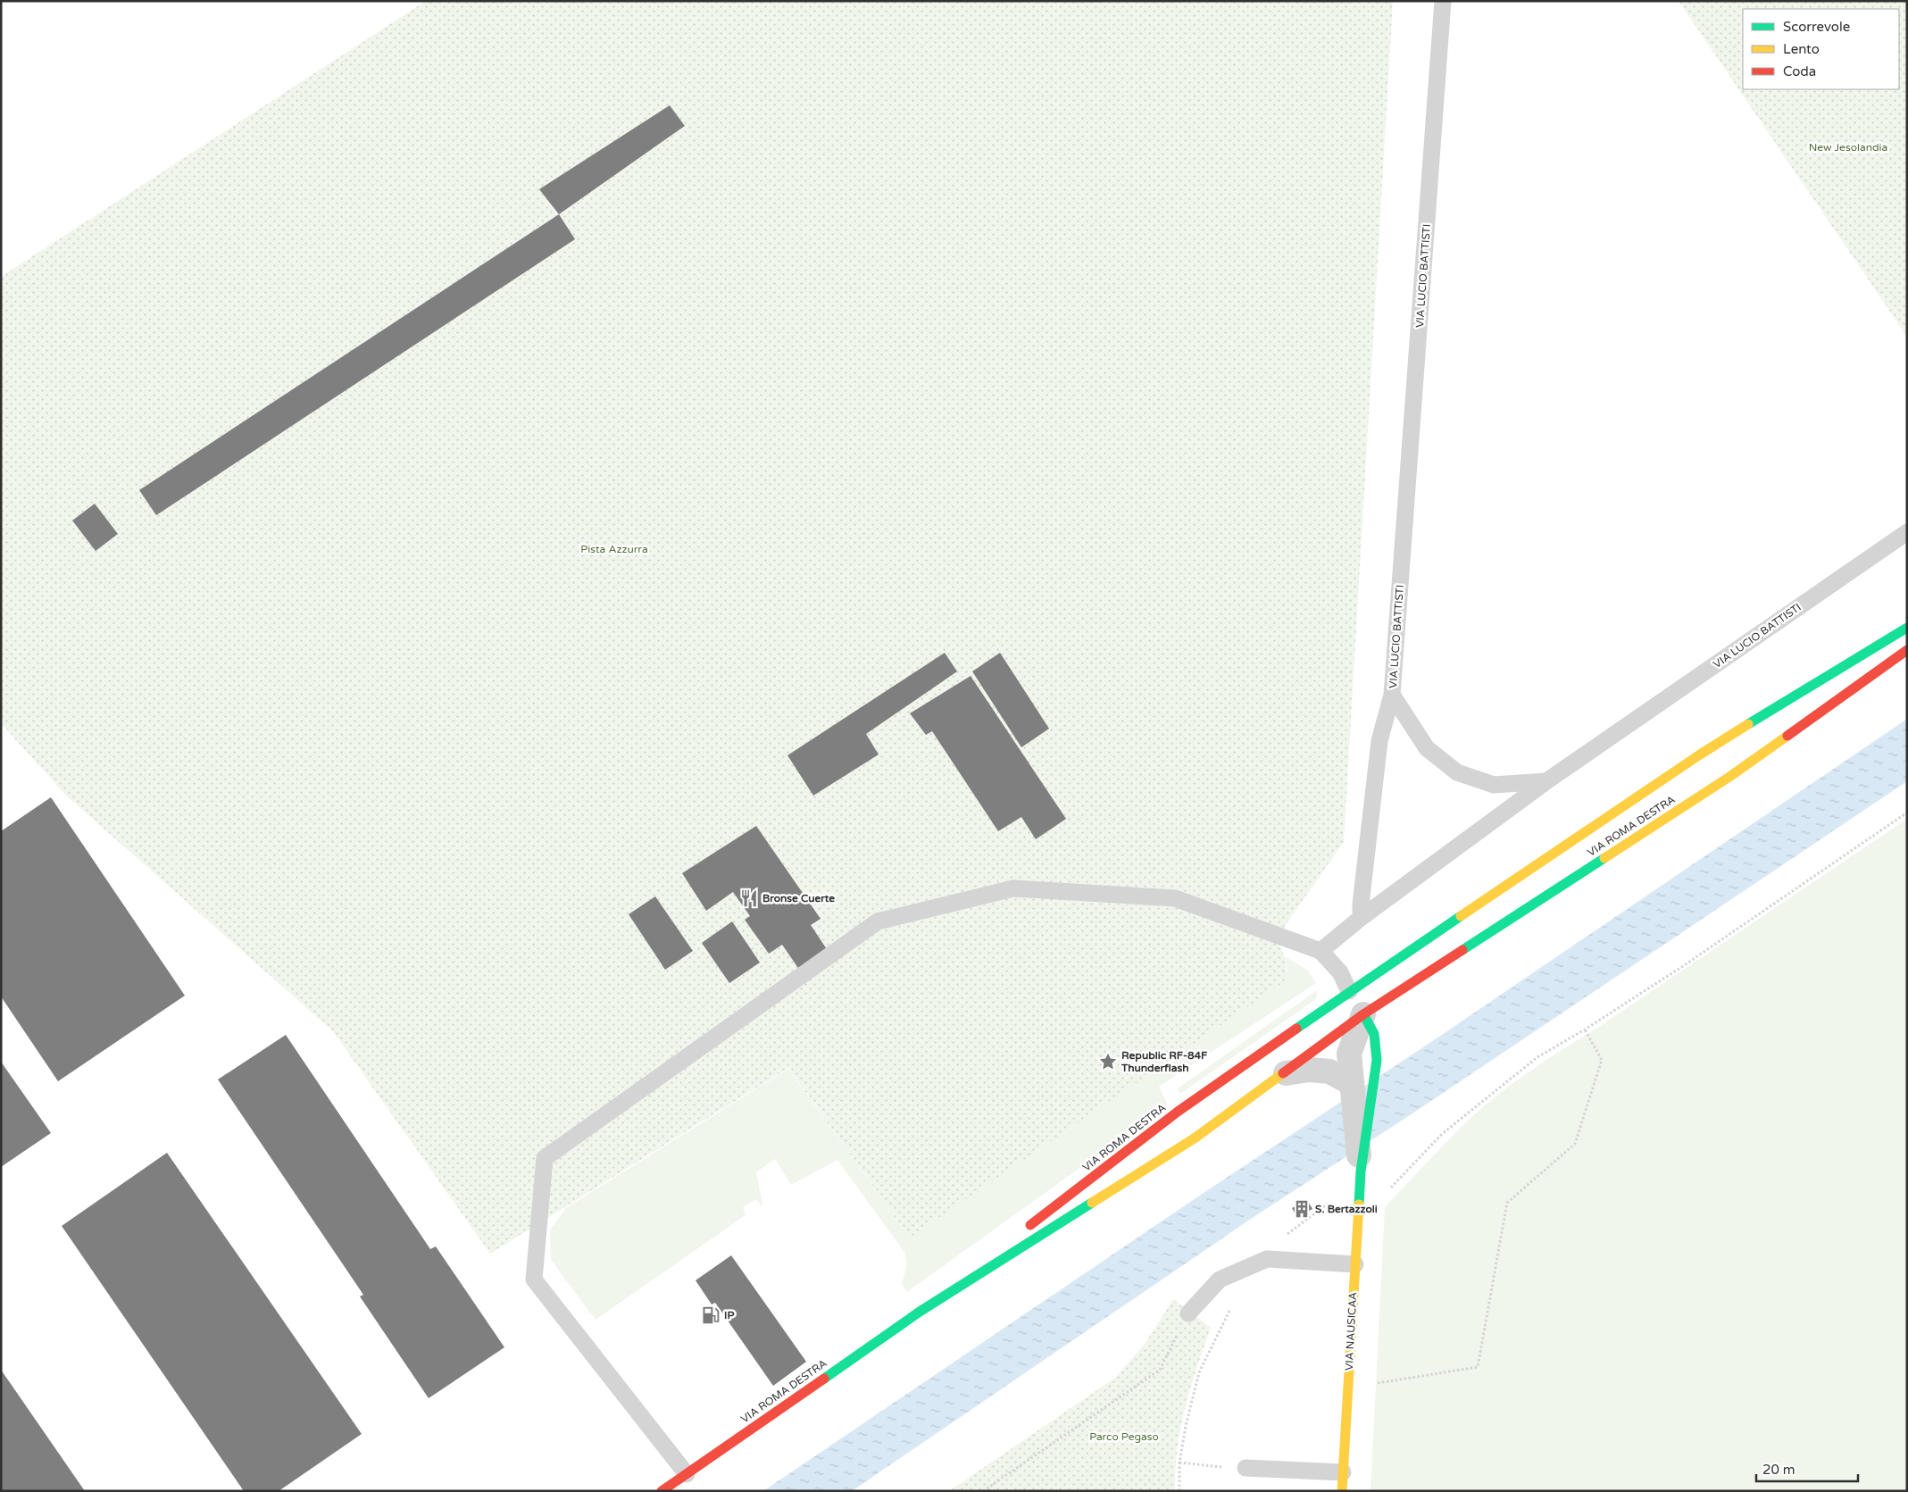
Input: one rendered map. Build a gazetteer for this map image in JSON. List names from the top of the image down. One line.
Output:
{"streets":{"main road":["VIA ROMA DESTRA","VIA NAUSICAA"],"lane":["VIA LUCIO BATTISTI"]},"crossings":[["VIA ROMA DESTRA","VIA NAUSICAA"]],"parks":["New Jesolandia","Pista Azzurra","Parco Pegaso"],"places":{"restaurant":["Bronse Cuerte"],"place":["Republic RF-84F Thunderflash"],"building":["S. Bertazzoli"],"fuel station":["IP"]},"legend":["Scorrevole","Lento","Coda"],"scale_bar":"20 m"}
